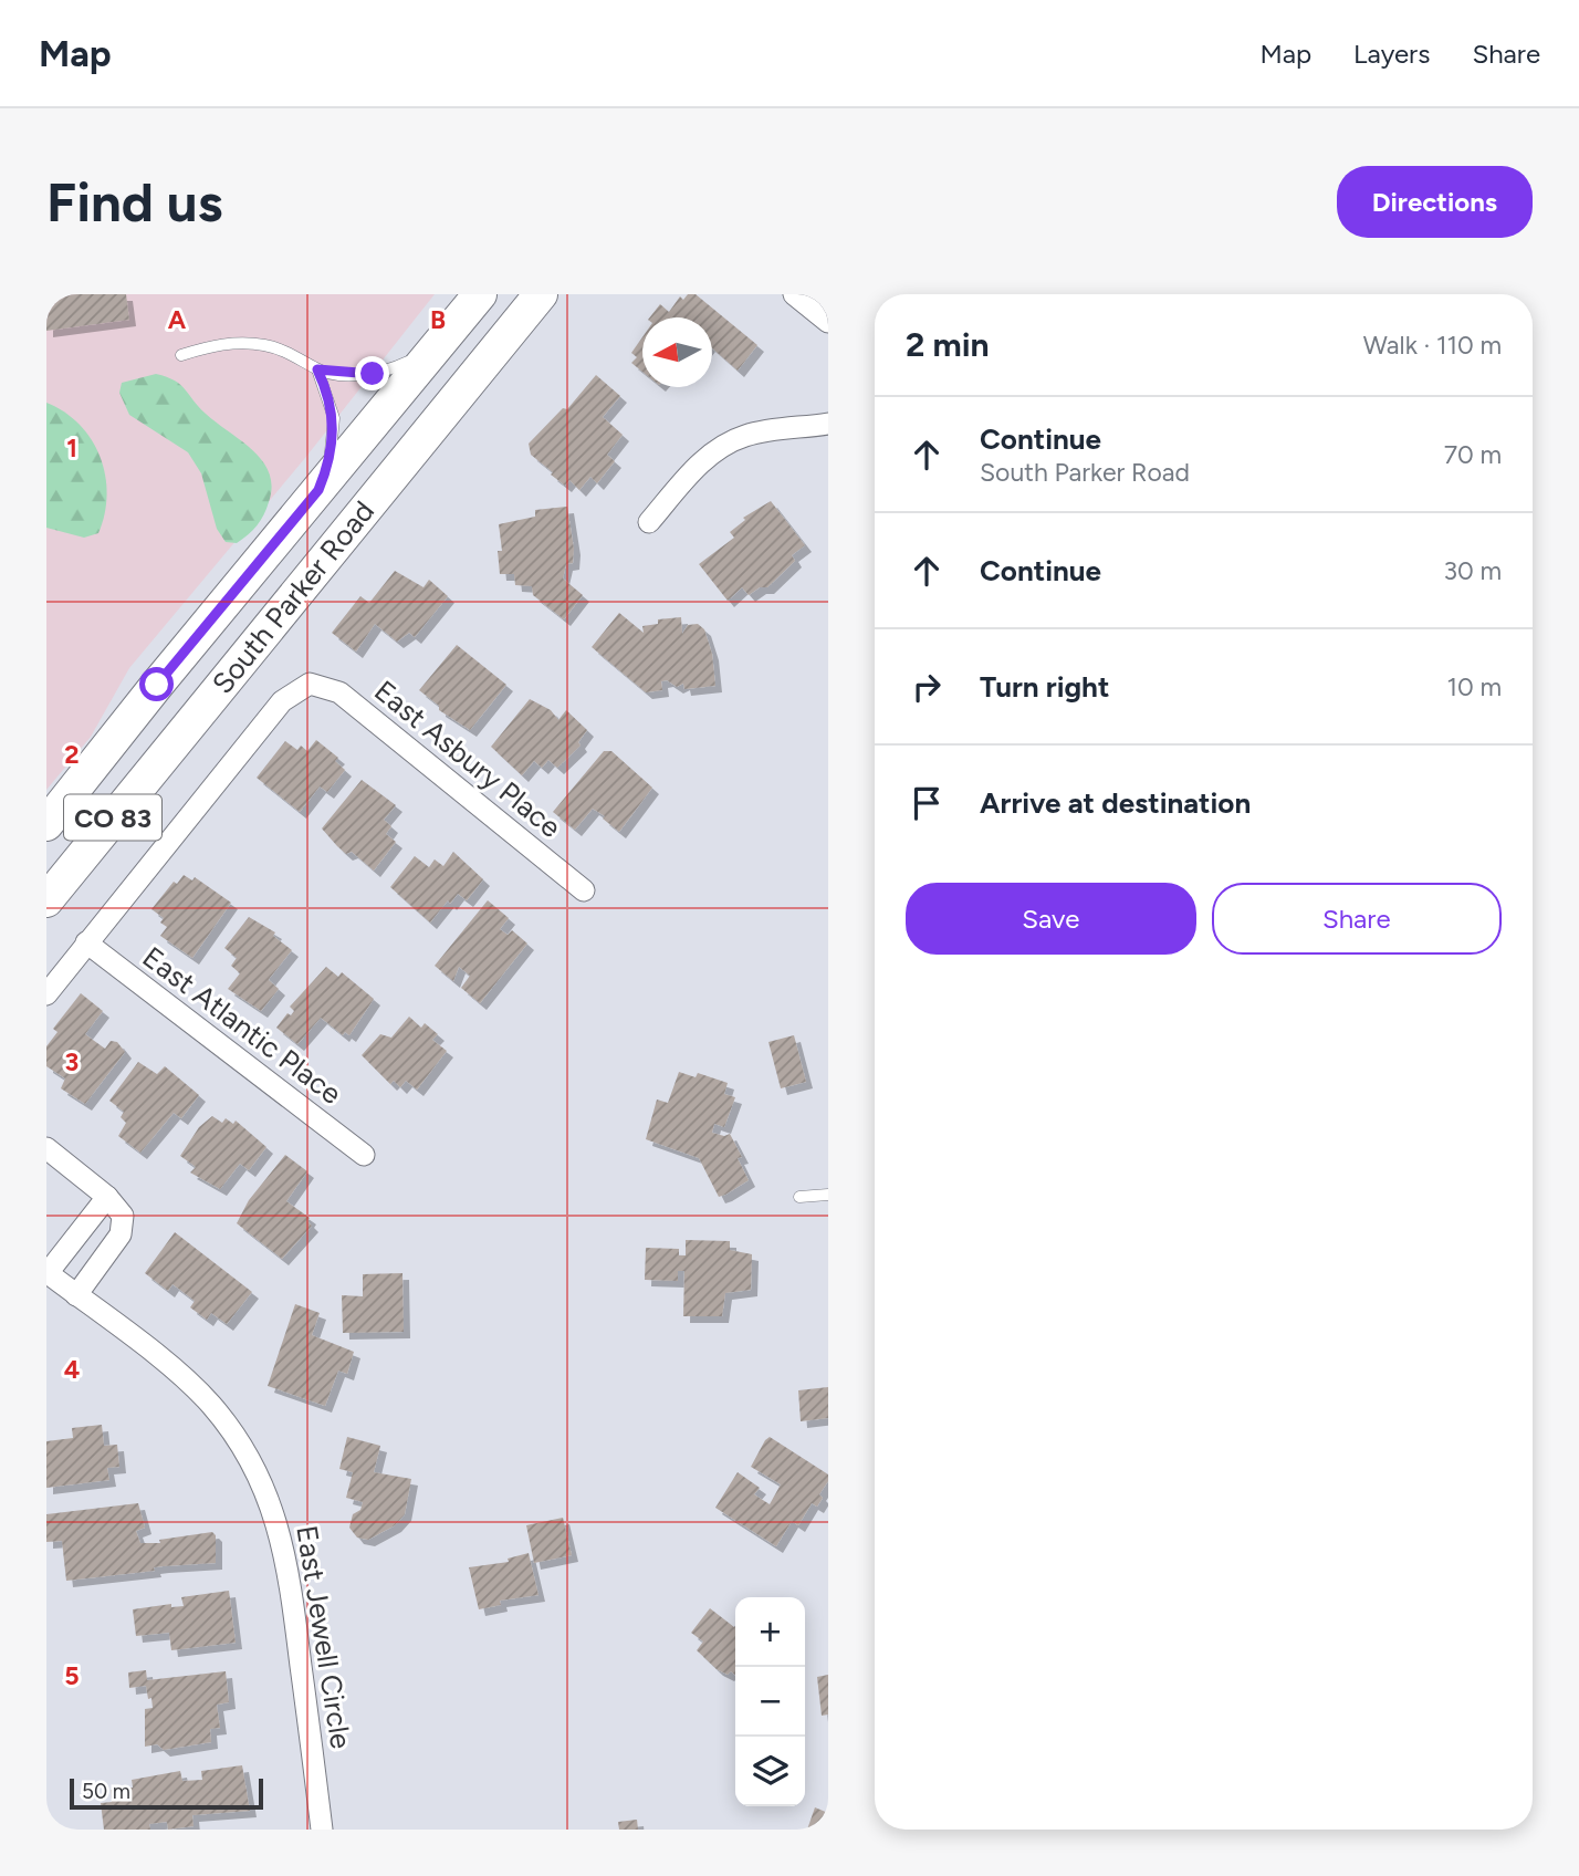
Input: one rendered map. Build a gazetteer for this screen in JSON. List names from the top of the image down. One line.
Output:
{"streets":{"main road":["South Parker Road","CO 83"],"street":["East Asbury Place","East Atlantic Place","East Jewell Circle"]},"crossings":[["East Asbury Place","East Atlantic Place"]],"scale_bar":"50 m","north":"left","page":{"header":"Map","nav":["Map","Layers","Share"],"buttons":["Directions",["Save","Share"]],"title":"Find us","heading":["2 min","Walk · 110 m"],"list":[["Continue","South Parker Road","70 m"],["Continue","30 m"],["Turn right","10 m"],"Arrive at destination"],"map_buttons":["+","−"],"scale":"50 m"},"grid":{"columns":["A","B"],"rows":["1","2","3","4","5"]}}
